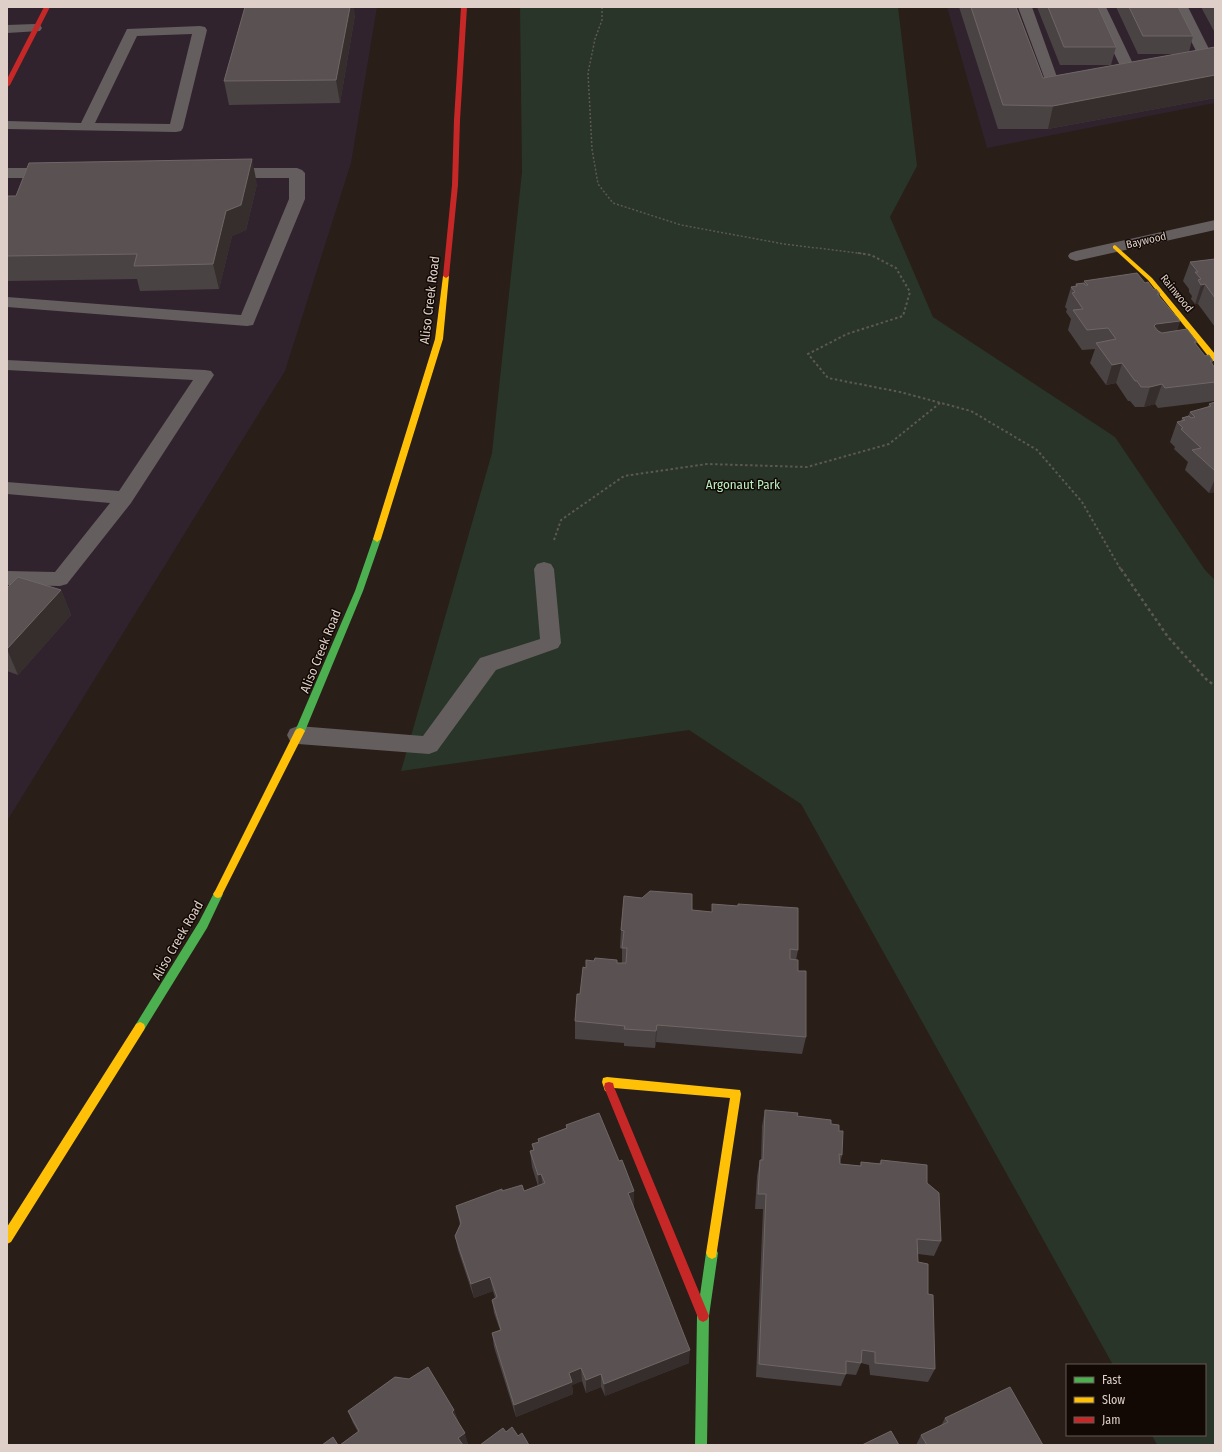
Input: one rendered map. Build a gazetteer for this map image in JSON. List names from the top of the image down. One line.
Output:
{"streets":{"main road":["Rainwood","Aliso Creek Road"],"street":["Baywood"]},"crossings":[["Baywood","Rainwood"]],"parks":["Argonaut Park"],"legend":["Fast","Slow","Jam"]}
